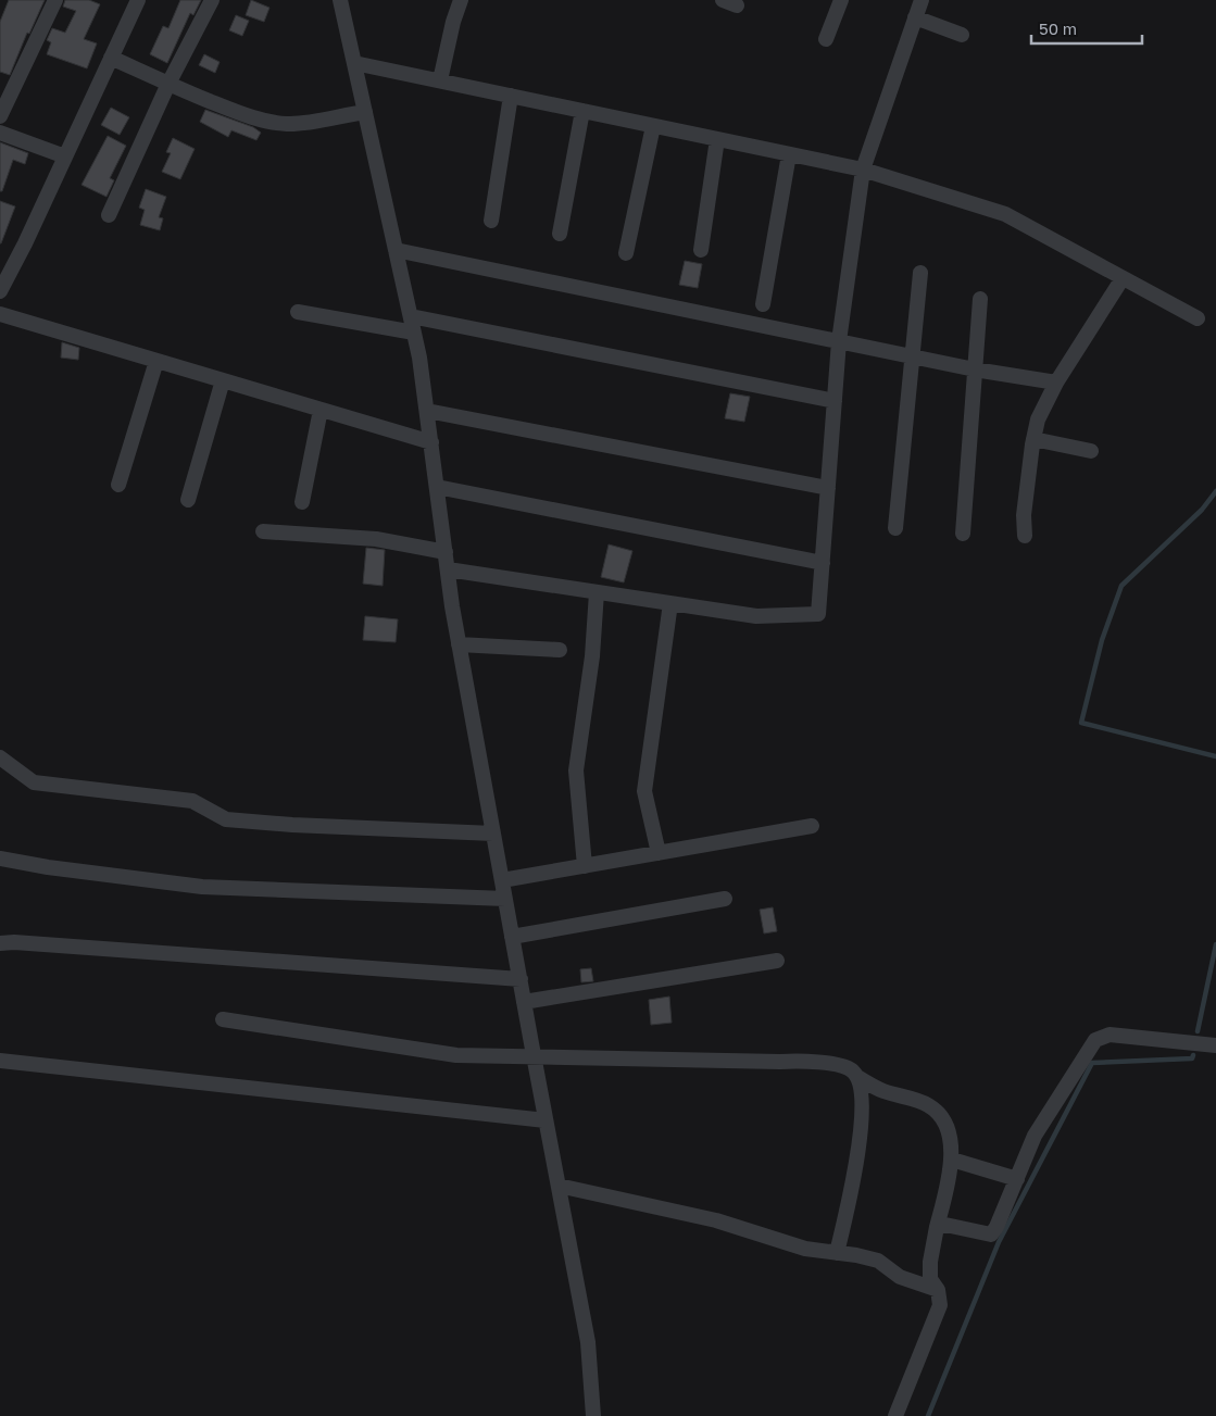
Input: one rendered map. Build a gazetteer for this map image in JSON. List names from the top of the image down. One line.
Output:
{"scale_bar":"50 m"}
